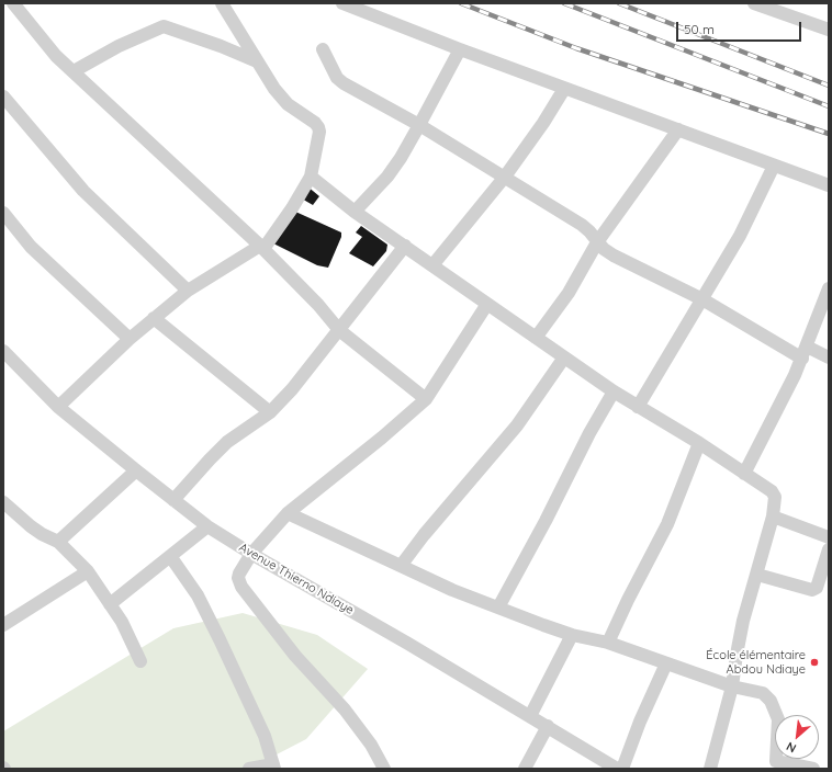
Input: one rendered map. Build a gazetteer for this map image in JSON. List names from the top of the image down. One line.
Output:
{"streets":{"street":["Avenue Thierno Ndiaye"]},"places":["École élémentaire Abdou Ndiaye"],"scale_bar":"50 m","north":"bottom left"}
